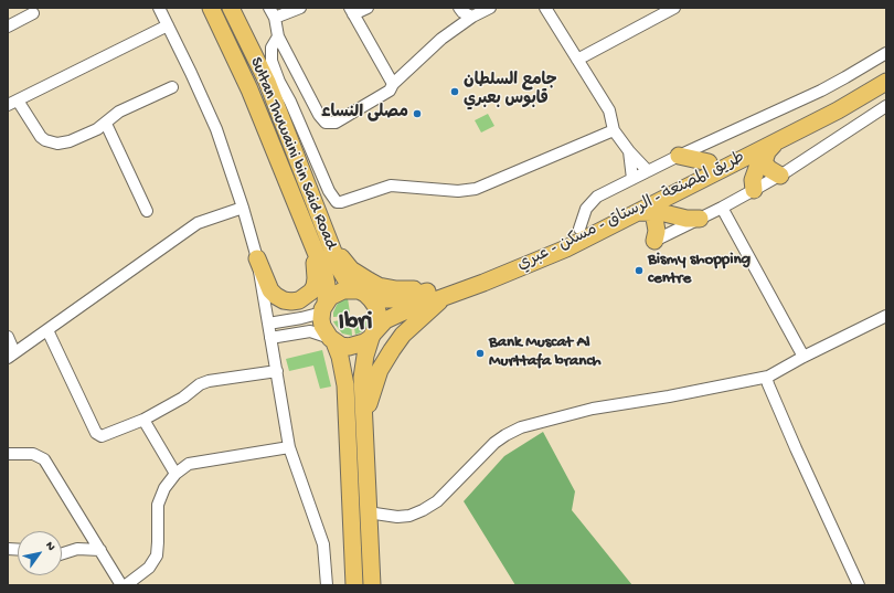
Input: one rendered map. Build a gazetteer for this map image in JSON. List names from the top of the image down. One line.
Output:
{"streets":{"highway":["Sultan Thuwaini bin Said Road","طريق المصنعة - الرستاق - مسكن - عبري"]},"crossings":[["Sultan Thuwaini bin Said Road","طريق المصنعة - الرستاق - مسكن - عبري"]],"districts":["Ibri"],"places":["جامع السلطان قابوس بعبري","مصلى النساء","Bismy shopping centre","Bank Muscat Al Murttafa branch"],"north":"top right"}
